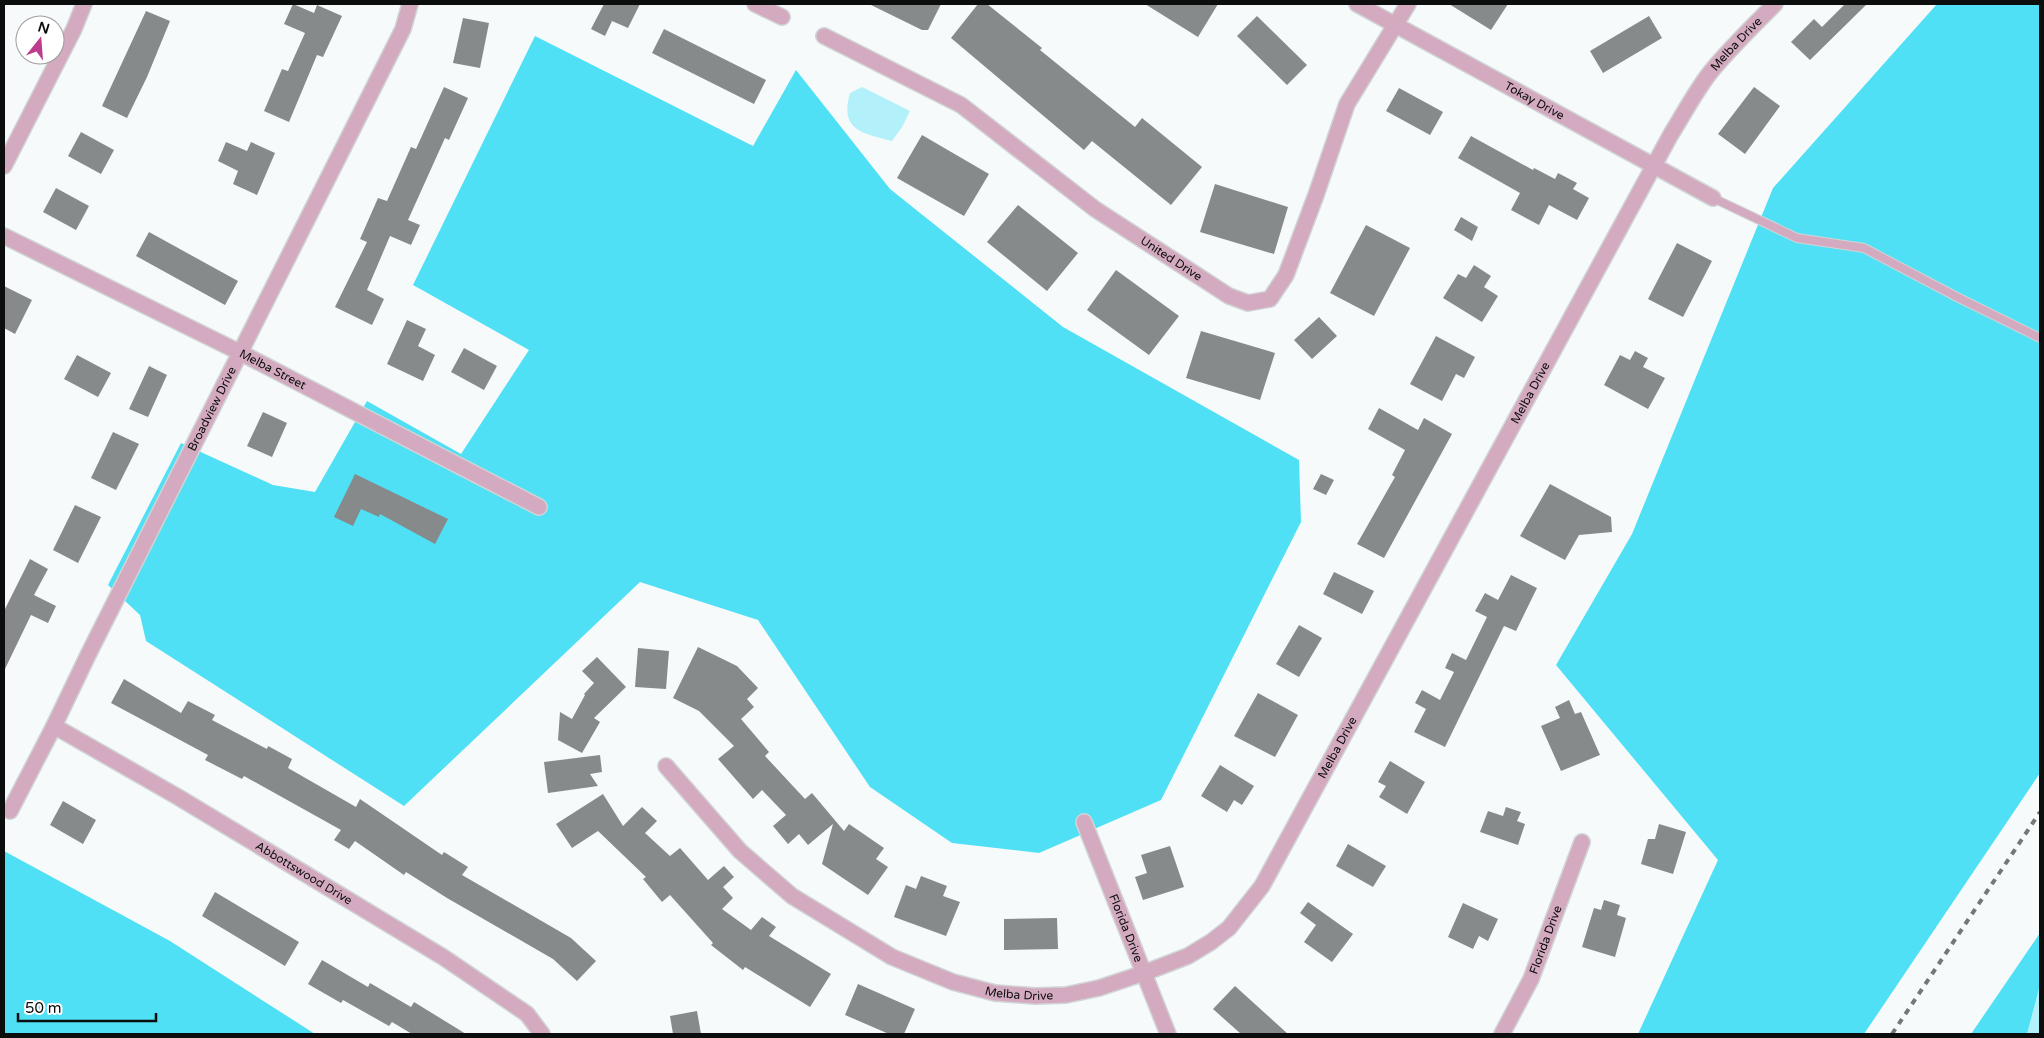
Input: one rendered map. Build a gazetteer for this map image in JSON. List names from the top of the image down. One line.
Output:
{"streets":{"street":["Melba Drive","Tokay Drive","United Drive","Melba Street","Broadview Drive","Abbottswood Drive","Florida Drive"]},"crossings":[["Melba Drive","Tokay Drive"],["Melba Drive","Florida Drive"],["Tokay Drive","United Drive"],["Melba Street","Broadview Drive"],["Broadview Drive","Abbottswood Drive"]],"scale_bar":"50 m","north":"top"}
